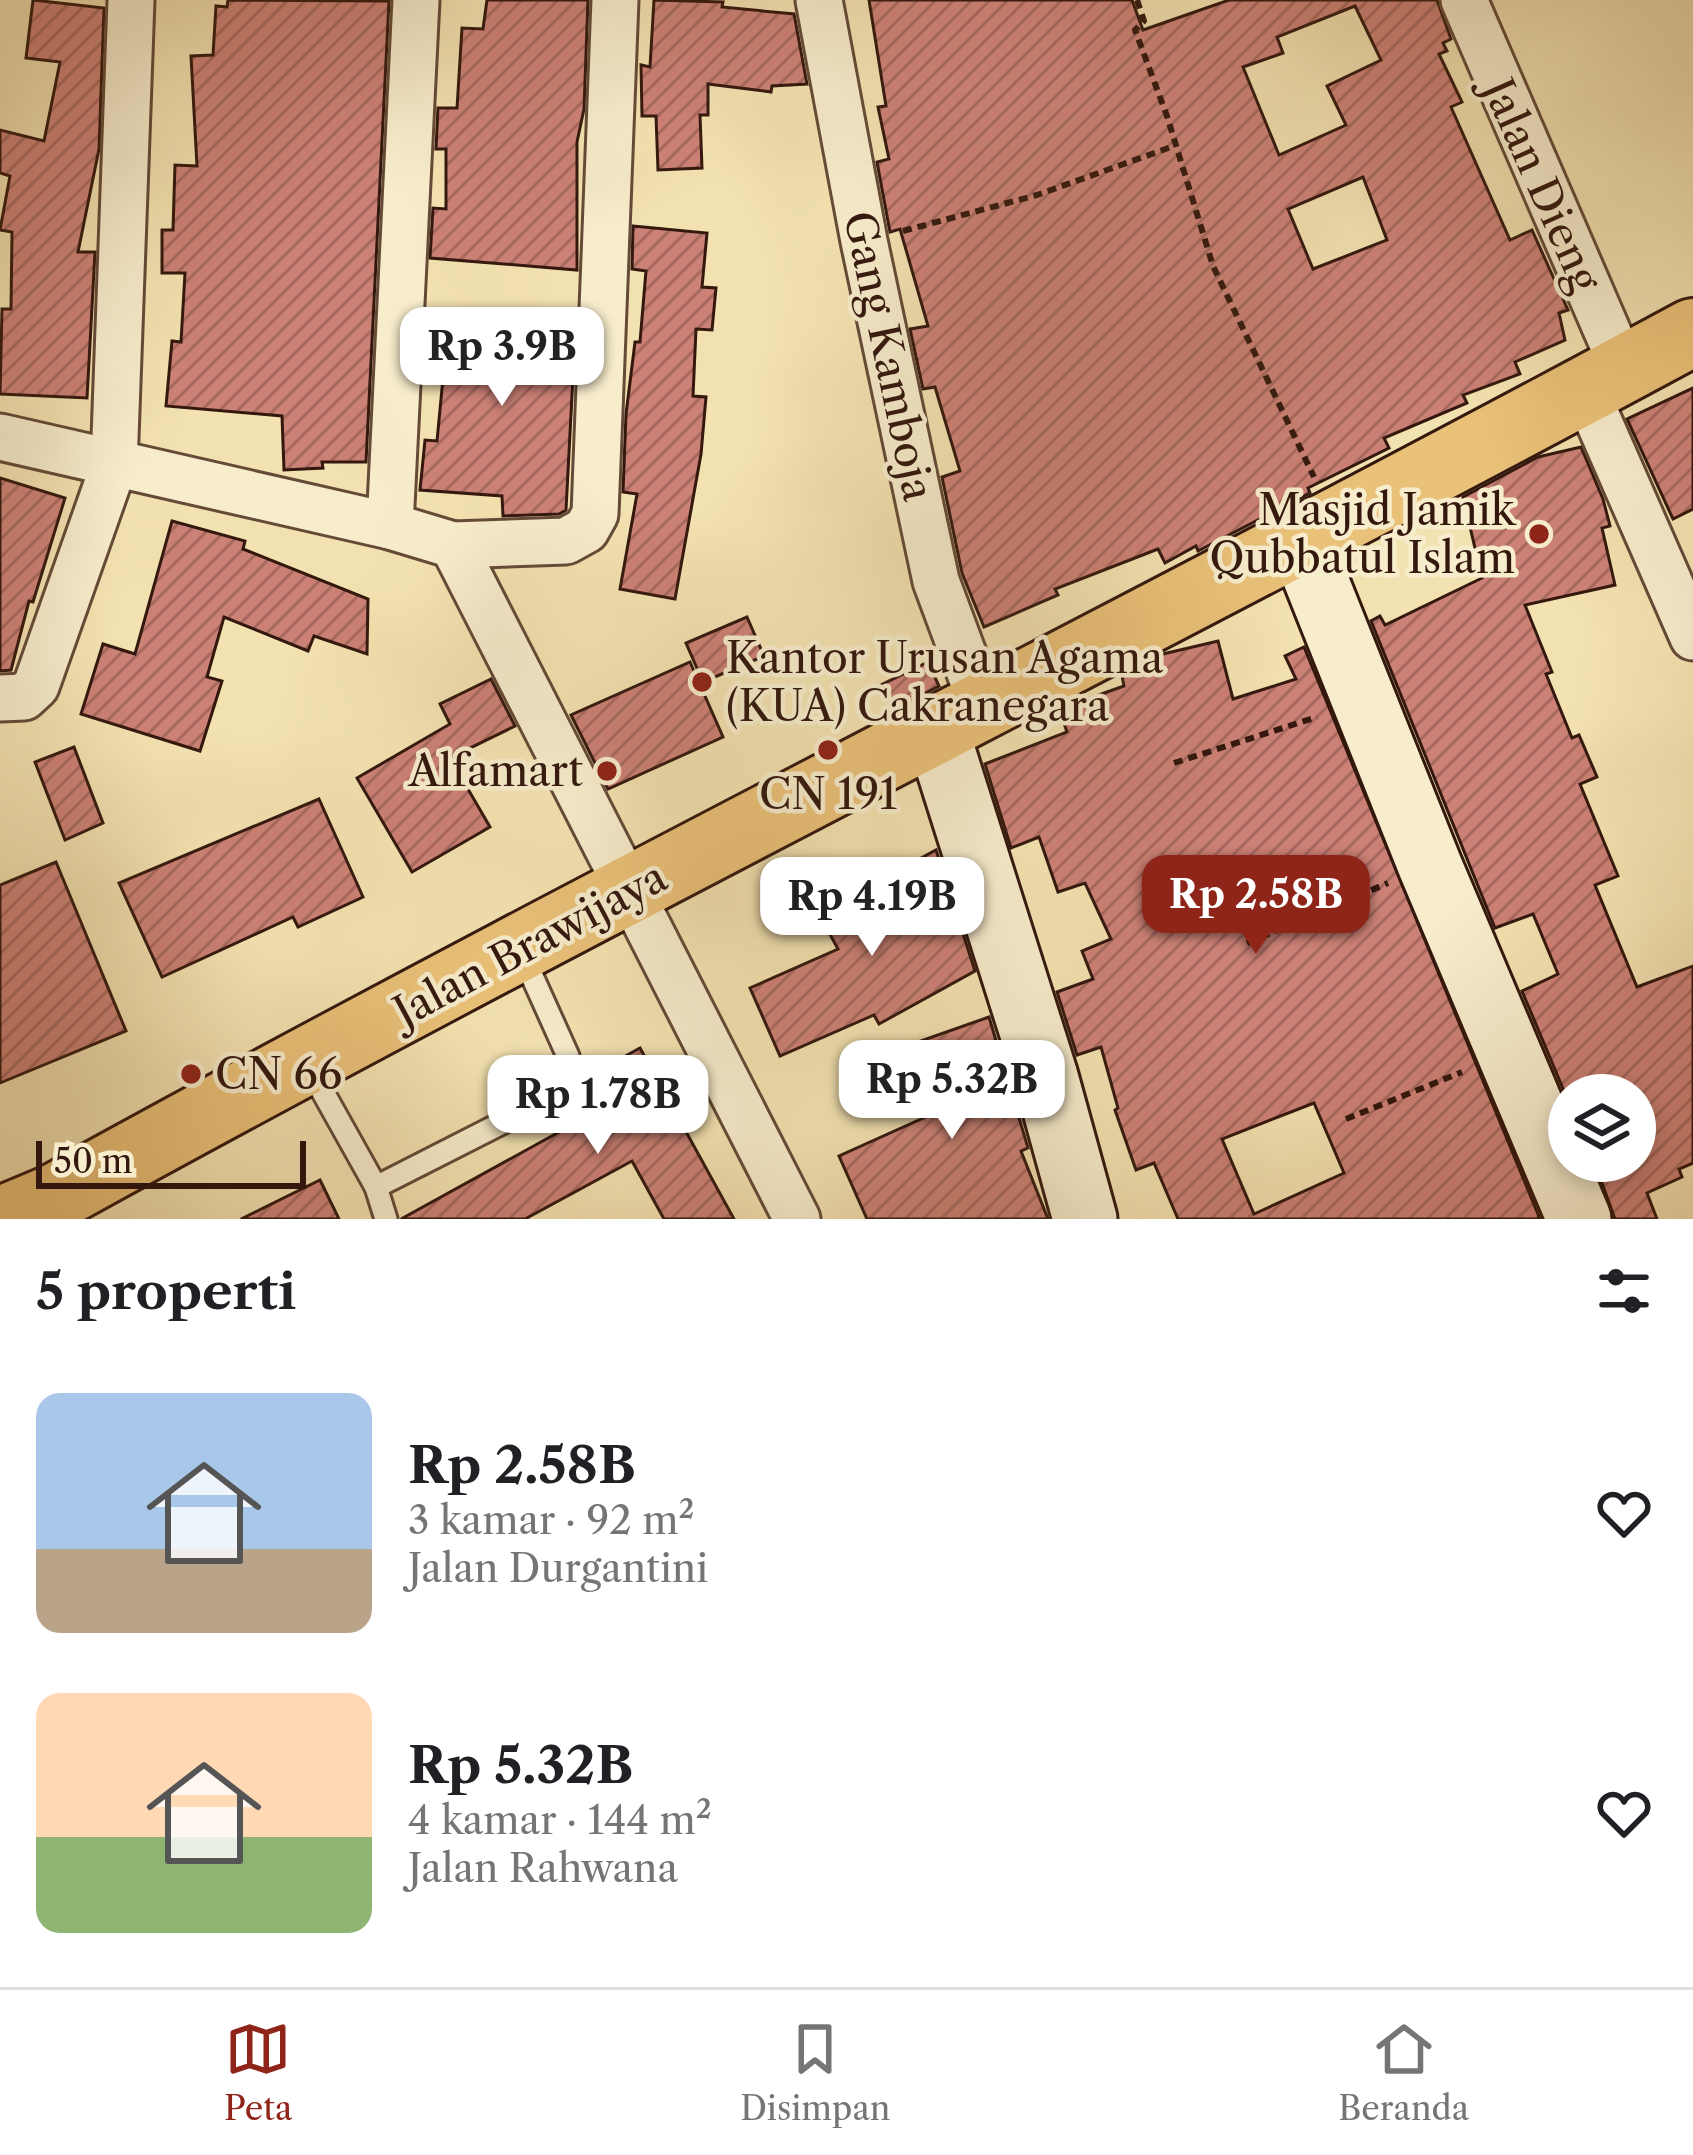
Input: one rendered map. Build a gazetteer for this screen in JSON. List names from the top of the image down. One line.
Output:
{"streets":{"main road":["Jalan Brawijaya"],"street":["Jalan Dieng","Gang Kamboja"]},"crossings":[["Jalan Dieng","Jalan Brawijaya"],["Gang Kamboja","Jalan Brawijaya"]],"places":["Masjid Jamik Qubbatul Islam","Kantor Urusan Agama (KUA) Cakranegara","CN 191","Alfamart","CN 66"],"scale_bar":"50 m","page":{"price":["Rp 3.9B","Rp 2.58B","Rp 4.19B","Rp 5.32B","Rp 1.78B"],"scale":"50 m","heading":"5 properti","list":[{"name":"Rp 2.58B","note":"3 kamar · 92 m² · Jalan Durgantini"},{"name":"Rp 5.32B","note":"4 kamar · 144 m² · Jalan Rahwana"}],"tabs":["Peta","Disimpan","Beranda"]}}
